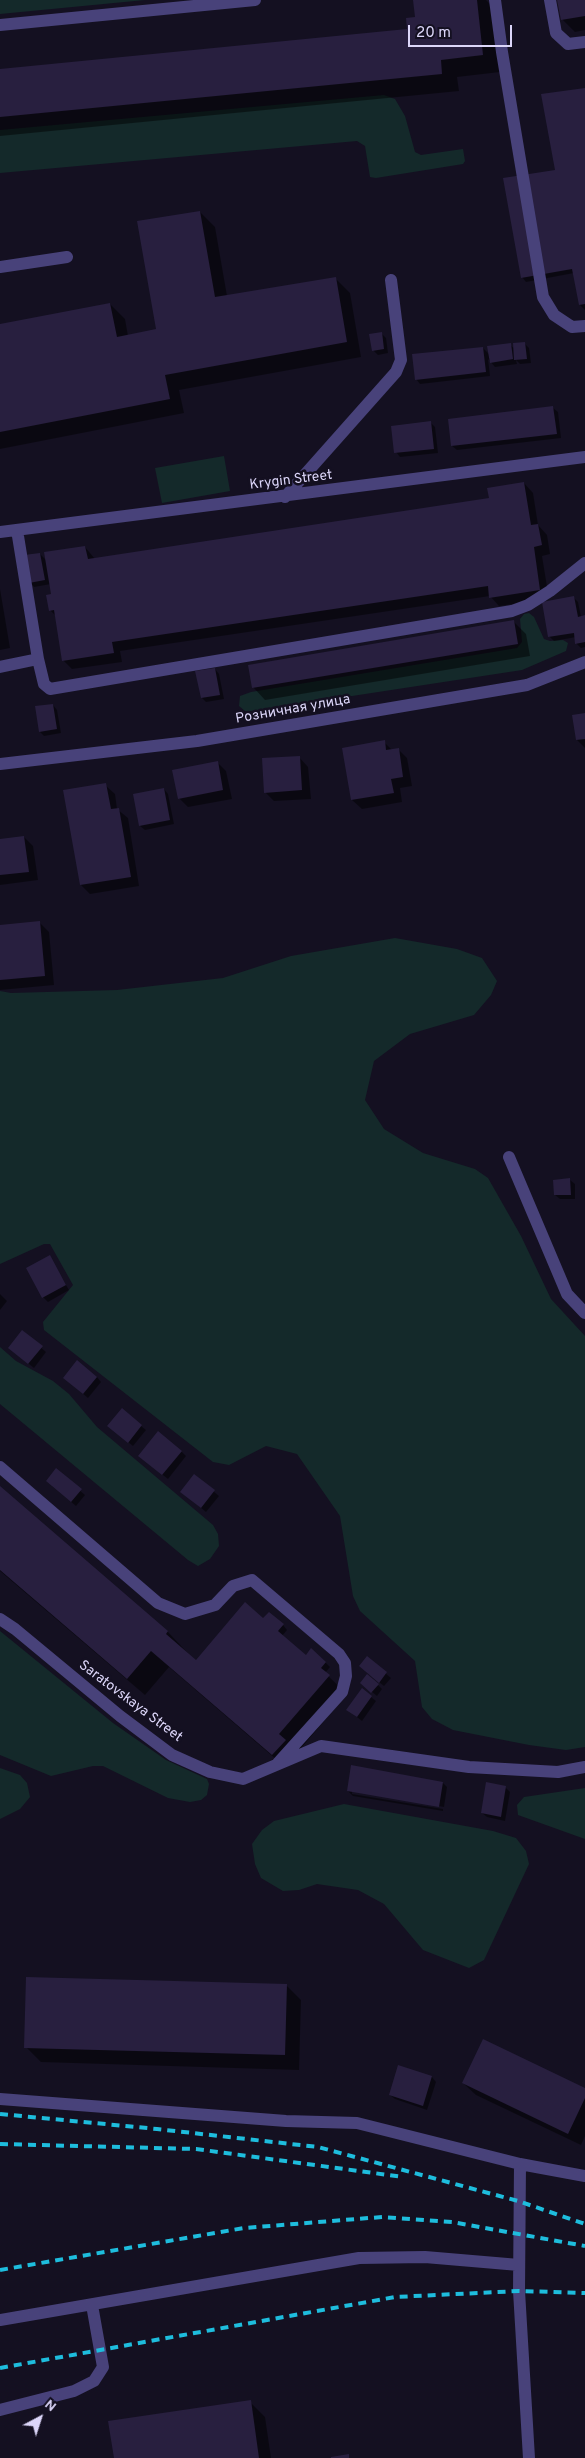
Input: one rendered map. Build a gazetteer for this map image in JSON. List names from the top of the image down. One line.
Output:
{"streets":{"street":["Krygin Street","Розничная улица","Saratovskaya Street"]},"scale_bar":"20 m","north":"top right"}
